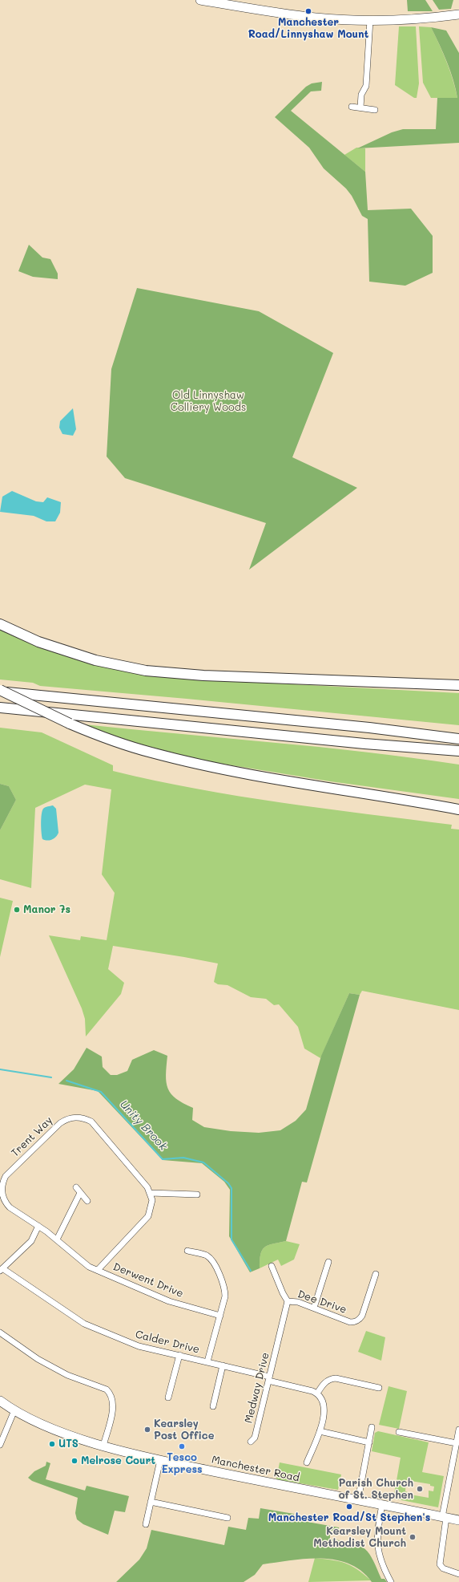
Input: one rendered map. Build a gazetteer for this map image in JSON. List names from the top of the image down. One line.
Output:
{"streets":{"main road":["Manchester Road"],"street":["Trent Way","Derwent Drive","Dee Drive","Calder Drive","Medway Drive"]},"crossings":[["Trent Way","Derwent Drive"],["Dee Drive","Medway Drive"],["Calder Drive","Medway Drive"]],"water":["Unity Brook"],"parks":["Old Linnyshaw Colliery Woods"],"places":["Manchester Road/Linnyshaw Mount","Manor 7s","Kearsley Post Office","UTS","Tesco Express","Melrose Court","Parish Church of St. Stephen","Manchester Road/St Stephen's","Kearsley Mount Methodist Church"]}
